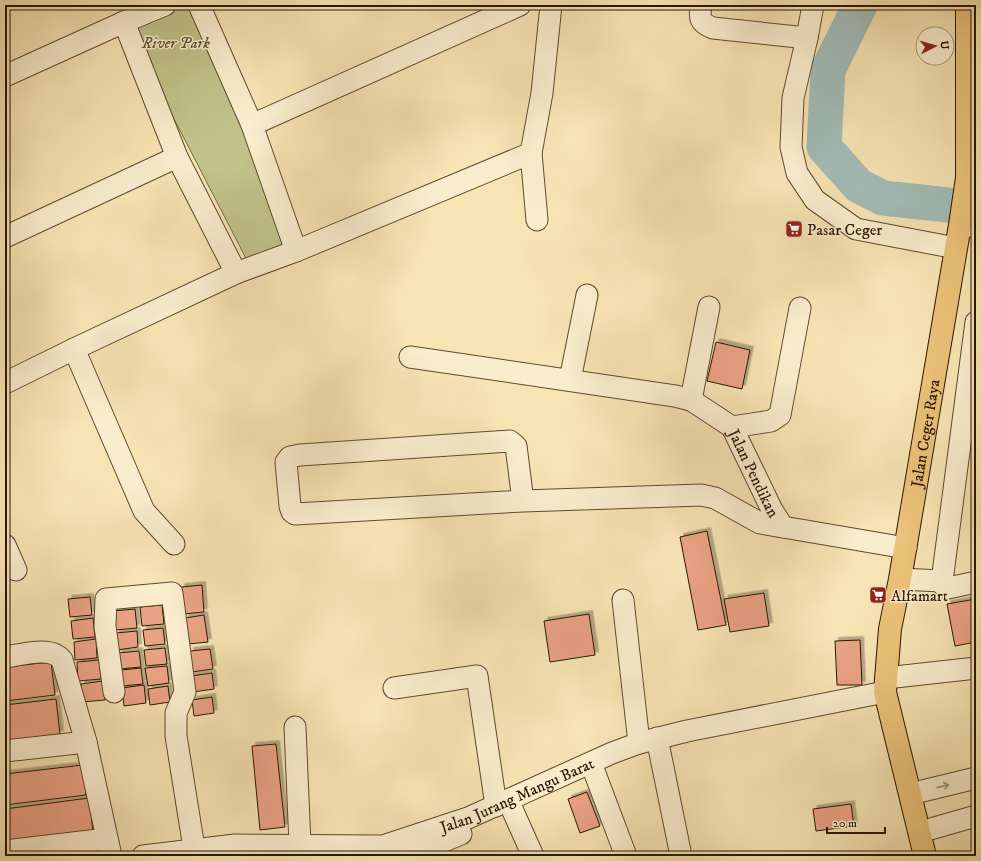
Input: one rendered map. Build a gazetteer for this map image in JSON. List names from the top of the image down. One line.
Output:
{"streets":{"main road":["Jalan Ceger Raya"],"street":["Jalan Pendikan","Jalan Jurang Mangu Barat"]},"crossings":[["Jalan Ceger Raya","Jalan Pendikan"],["Jalan Ceger Raya","Jalan Jurang Mangu Barat"]],"parks":["River Park"],"places":{"supermarket":["Pasar Ceger","Alfamart"]},"scale_bar":"20 m","north":"right"}
